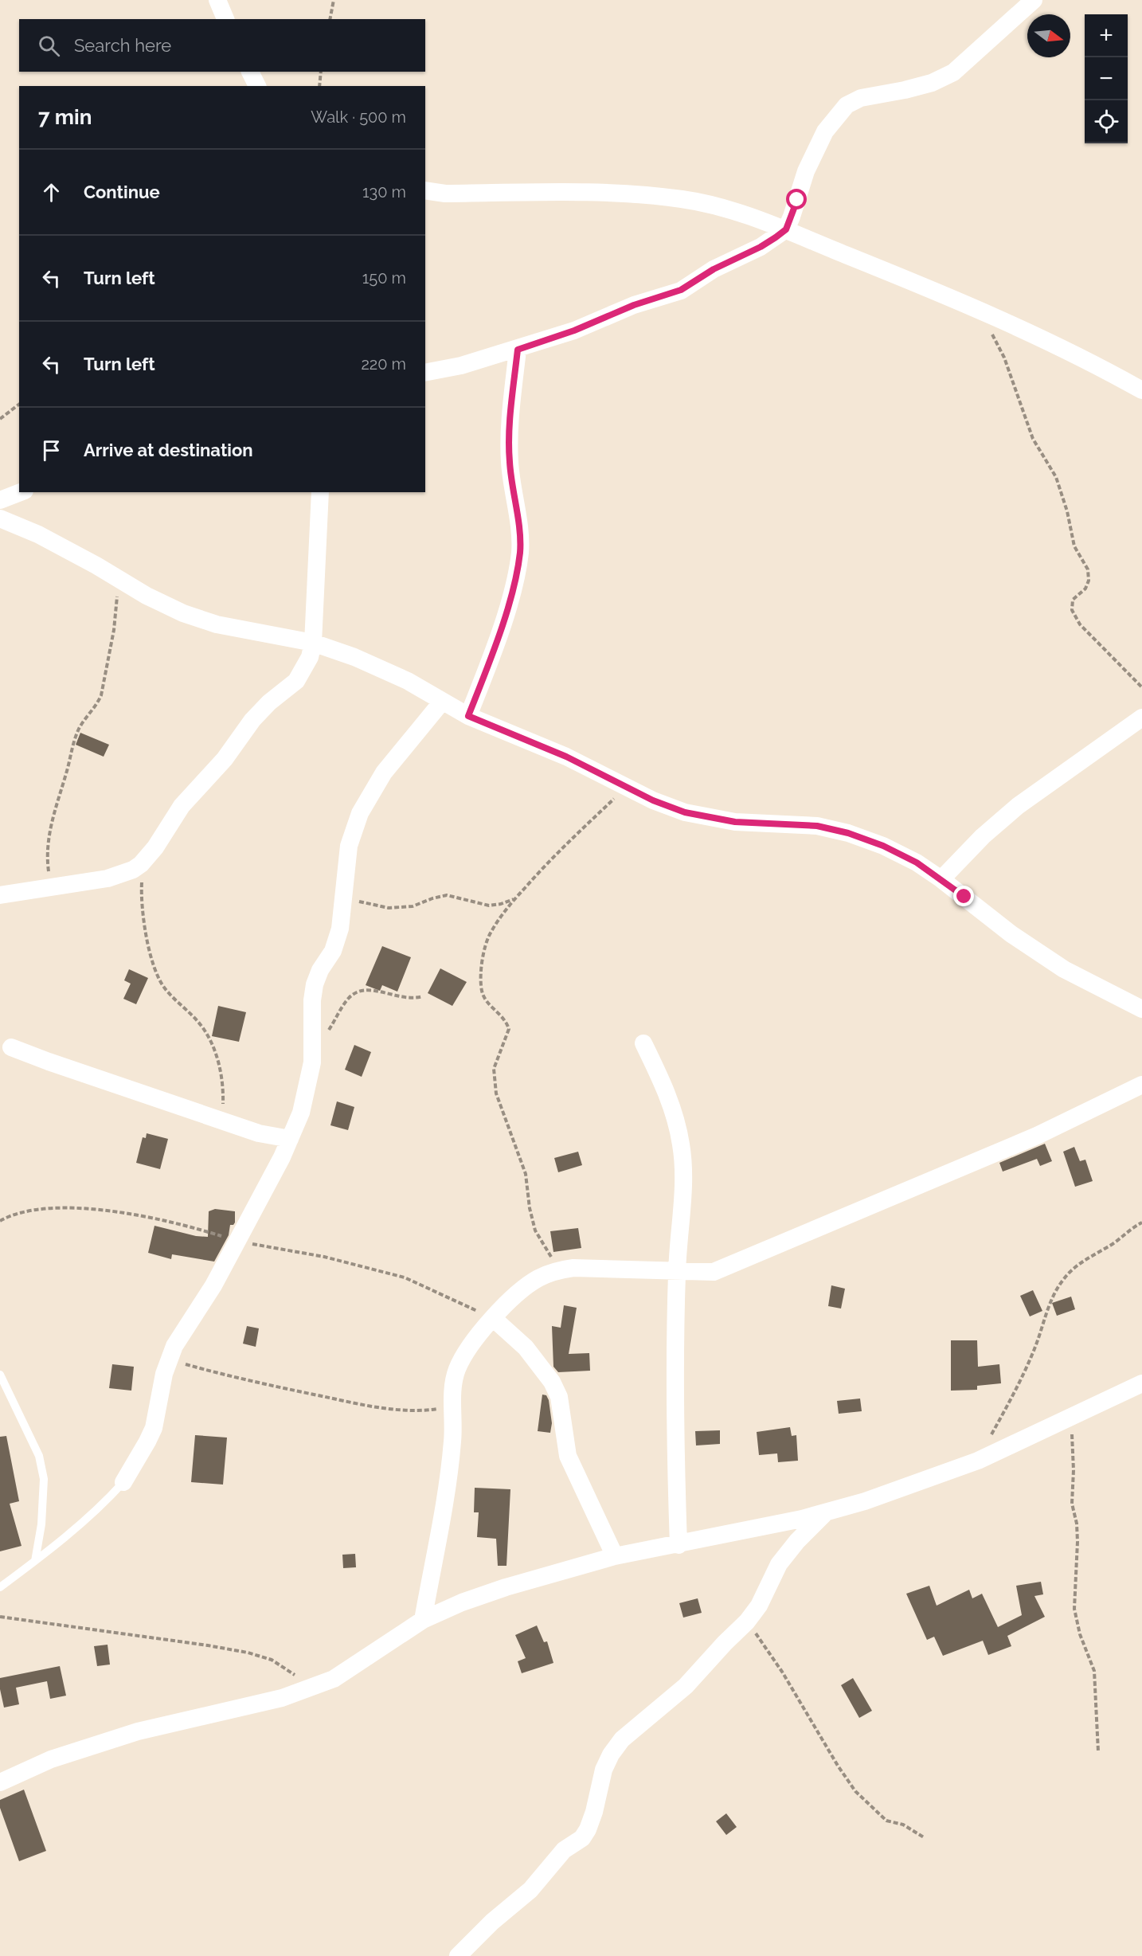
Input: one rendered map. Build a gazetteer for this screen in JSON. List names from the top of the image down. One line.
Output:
{"north":"right","page":{"map_buttons":["+","−"],"search":"Search here","heading":["7 min","Walk · 500 m"],"list":[["Continue","130 m"],["Turn left","150 m"],["Turn left","220 m"],"Arrive at destination"]}}
